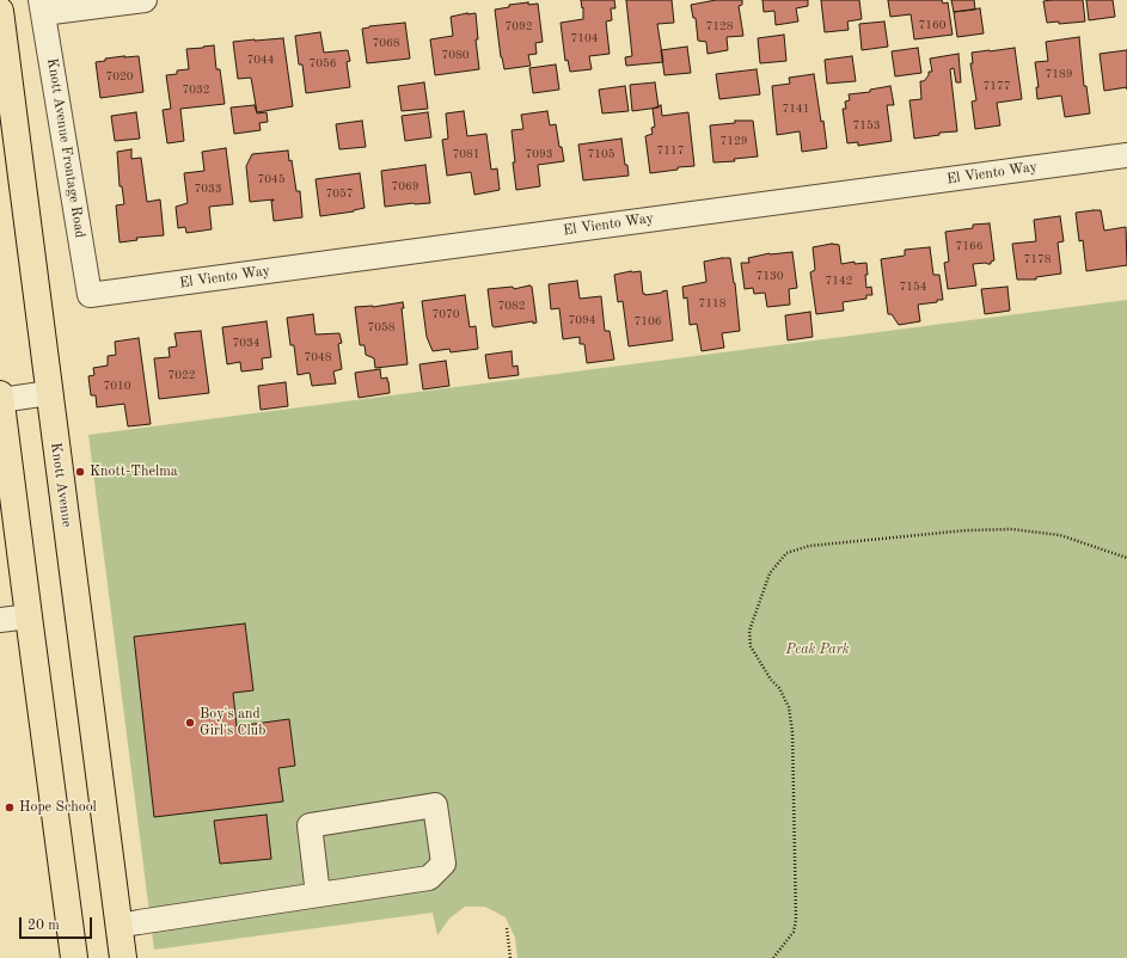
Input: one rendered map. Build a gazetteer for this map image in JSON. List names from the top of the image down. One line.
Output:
{"streets":{"main road":["Knott Avenue"],"street":["Knott Avenue Frontage Road","El Viento Way"]},"crossings":[["Knott Avenue Frontage Road","El Viento Way"]],"parks":["Peak Park"],"places":["Knott-Thelma","Boy's and Girl's Club","Hope School"],"house_numbers":["7160","7092","7128","7104","7068","7080","7044","7056","7189","7020","7177","7032","7141","7153","7129","7117","7081","7093","7105","7045","7069","7033","7057","7166","7178","7130","7142","7154","7118","7082","7070","7094","7106","7058","7034","7048","7022","7010"],"scale_bar":"20 m"}
